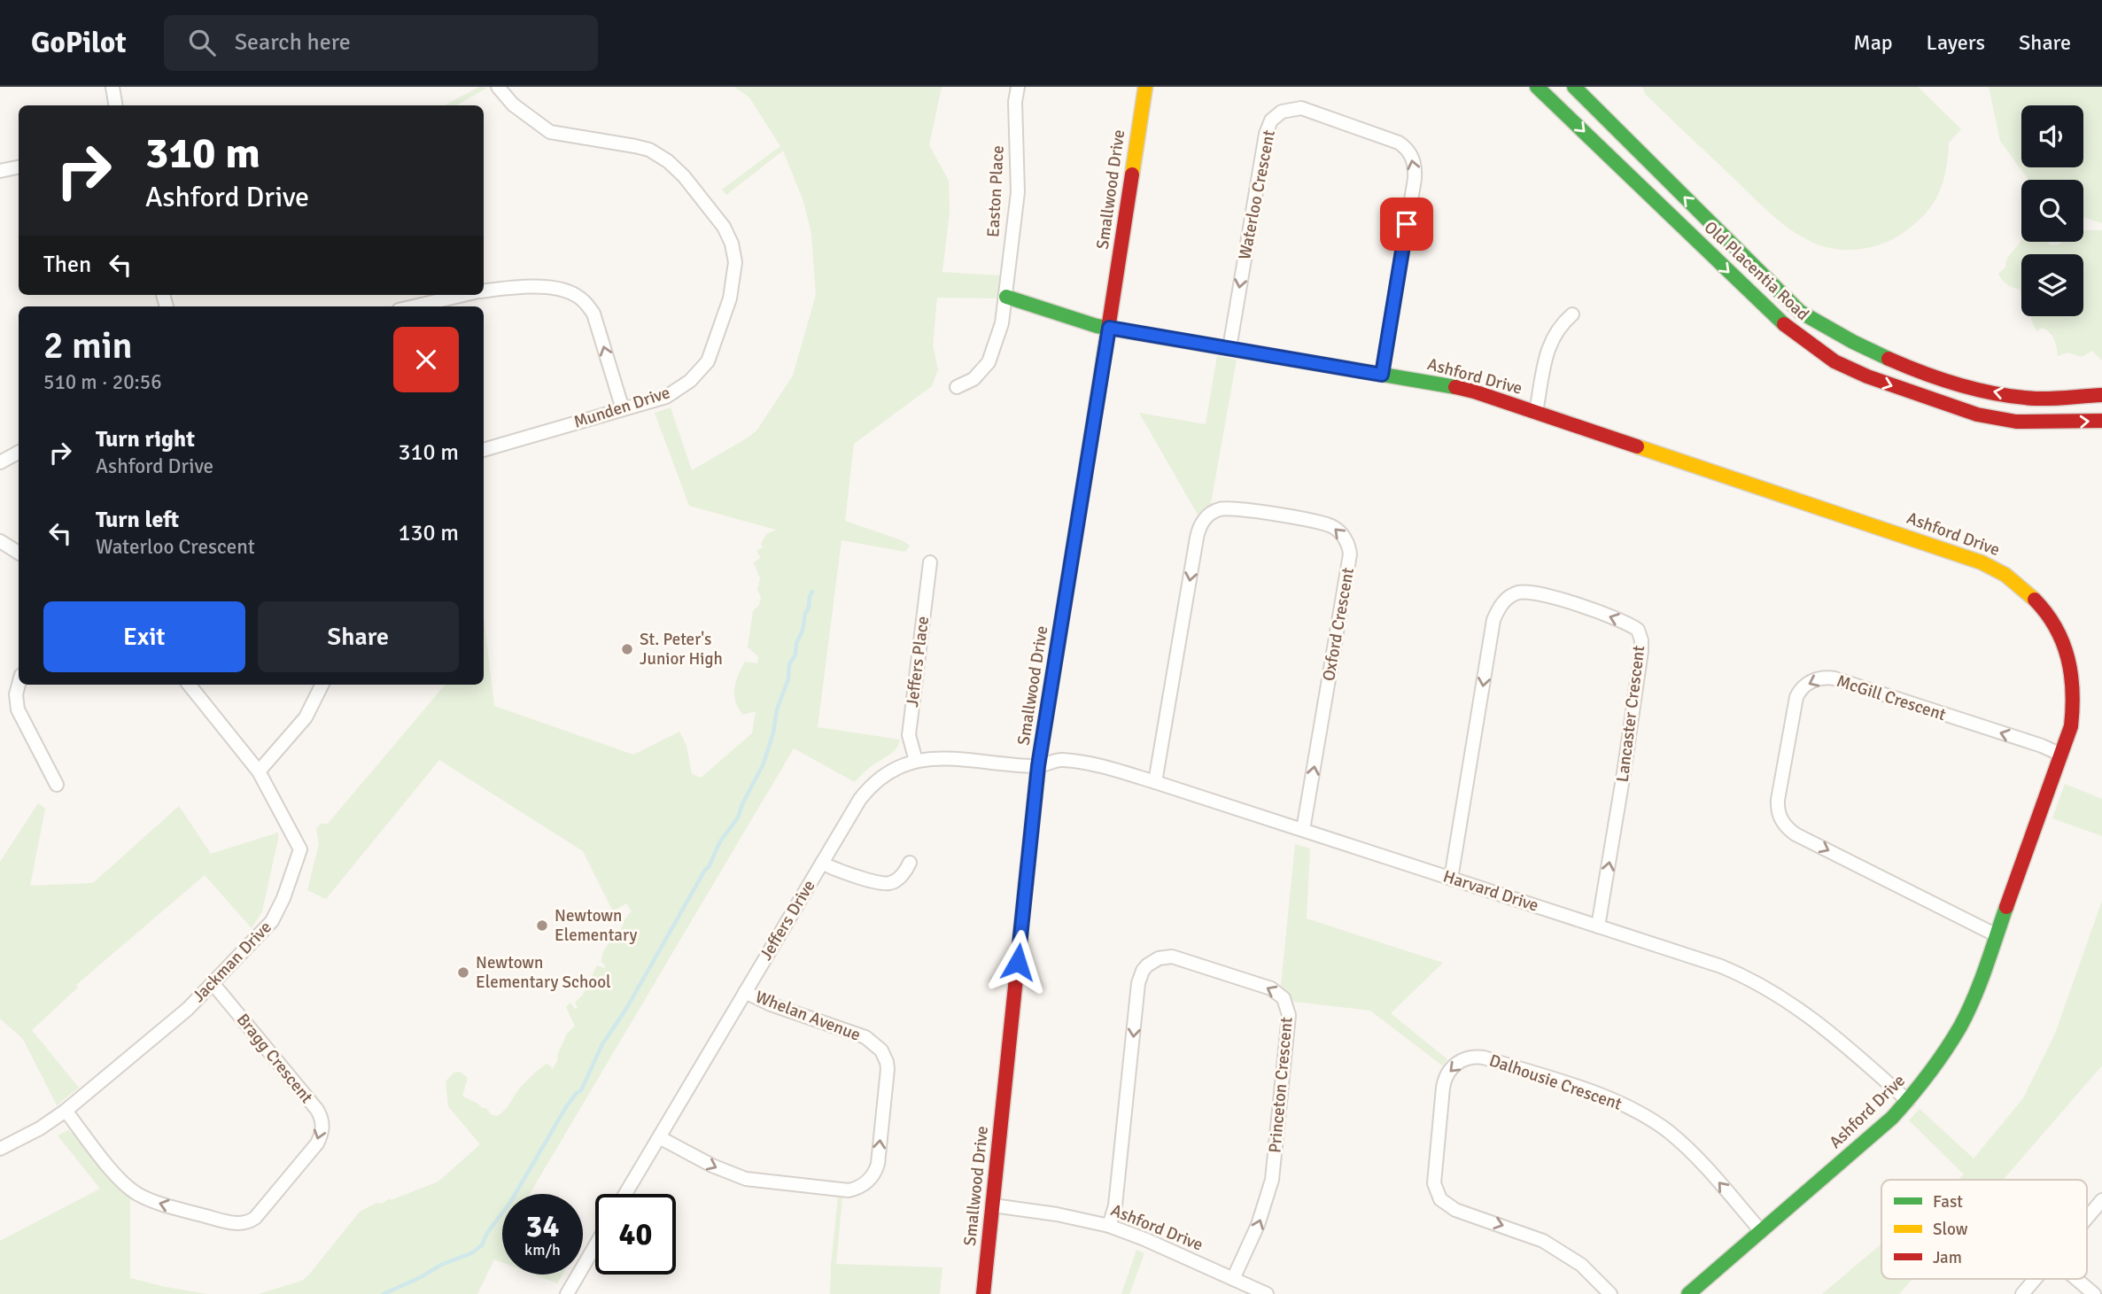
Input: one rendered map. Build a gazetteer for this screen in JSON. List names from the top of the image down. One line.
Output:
{"streets":{"street":["Smallwood Drive","Easton Place","Waterloo Crescent","Old Placentia Road","Ashford Drive","Munden Drive","Oxford Crescent","Jeffers Place","McGill Crescent","Lancaster Crescent","Harvard Drive","Jeffers Drive","Jackman Drive","Whelan Avenue","Bragg Crescent","Dalhousie Crescent","Princeton Crescent"]},"crossings":[["Smallwood Drive","Ashford Drive"],["Smallwood Drive","Harvard Drive"],["Smallwood Drive","Jeffers Drive"],["Waterloo Crescent","Ashford Drive"],["Ashford Drive","McGill Crescent"],["Ashford Drive","Harvard Drive"],["Ashford Drive","Dalhousie Crescent"],["Ashford Drive","Princeton Crescent"],["Oxford Crescent","Harvard Drive"],["Jeffers Place","Jeffers Drive"],["Lancaster Crescent","Harvard Drive"],["Harvard Drive","Jeffers Drive"],["Jeffers Drive","Whelan Avenue"],["Jackman Drive","Bragg Crescent"]],"places":["St. Peter's Junior High","Newtown Elementary","Newtown Elementary School"],"legend":["Fast","Slow","Jam"],"page":{"header":"GoPilot","search":"Search here","nav":["Map","Layers","Share"],"turn":["310 m","Ashford Drive"],"then":"Then","heading":["2 min","510 m · 20:56"],"list":[{"name":"Turn right","note":"Ashford Drive","value":"310 m"},{"name":"Turn left","note":"Waterloo Crescent","value":"130 m"}],"buttons":["Exit","Share"],"speed":"34 km/h","limit":"40"}}
